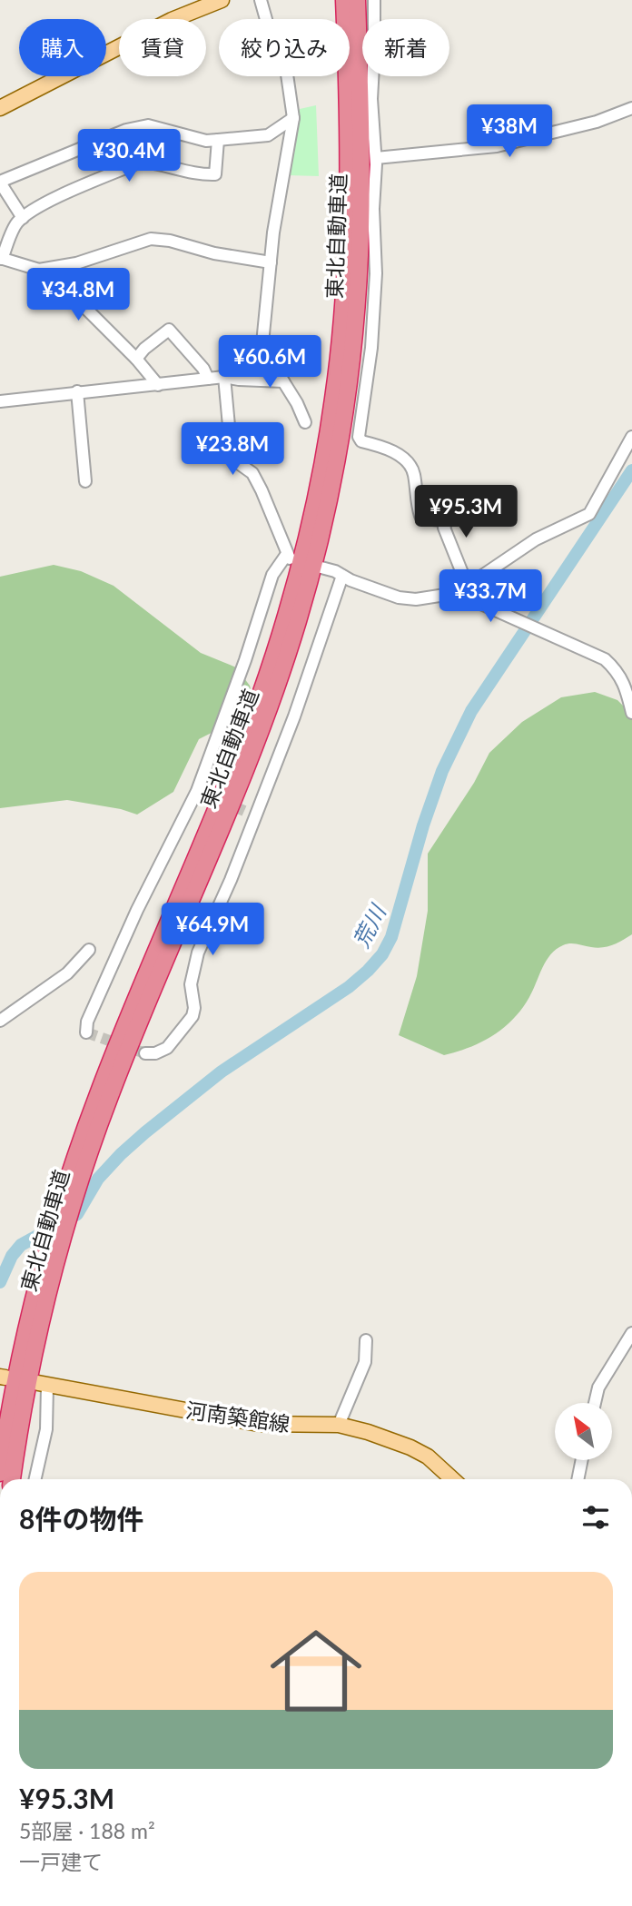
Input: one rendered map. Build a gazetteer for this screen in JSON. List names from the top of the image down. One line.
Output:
{"streets":{"highway":["東北自動車道"],"main road":["河南築館線"]},"water":["荒川"],"north":"top left","page":{"chip":["購入","賃貸","絞り込み","新着"],"price":["¥38M","¥30.4M","¥34.8M","¥60.6M","¥23.8M","¥95.3M","¥33.7M","¥64.9M"],"heading":"8件の物件","list":[{"name":"¥95.3M","note":"5部屋 · 188 m² · 一戸建て"}]}}
